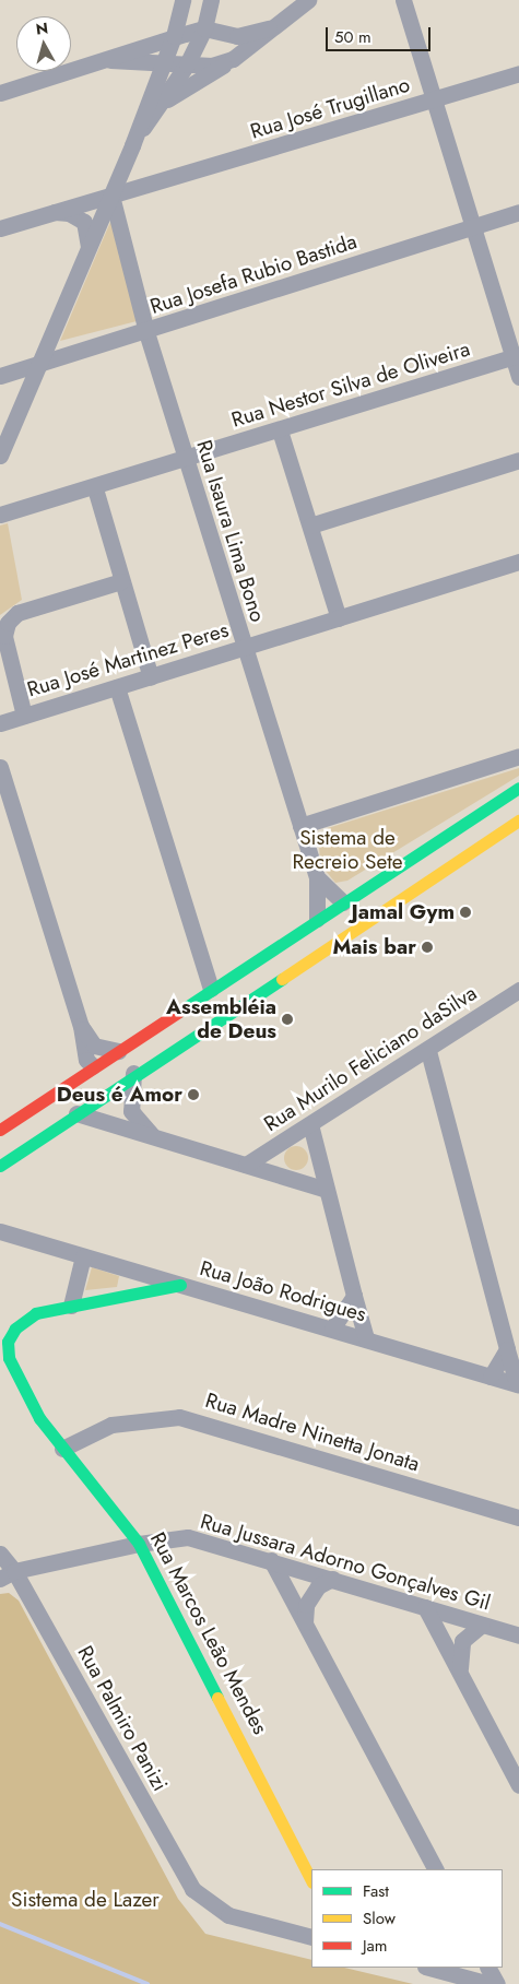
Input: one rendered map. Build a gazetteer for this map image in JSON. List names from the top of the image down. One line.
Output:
{"streets":{"main road":["Rua Marcos Leão Mendes"],"street":["Rua José Trugillano","Rua Josefa Rubio Bastida","Rua Nestor Silva de Oliveira","Rua Isaura Lima Bono","Rua José Martinez Peres","Rua Murilo Feliciano daSilva","Rua João Rodrigues","Rua Madre Ninetta Jonata","Rua Jussara Adorno Gonçalves Gil","Rua Palmiro Panizi"]},"crossings":[["Rua José Trugillano","Rua Isaura Lima Bono"],["Rua Josefa Rubio Bastida","Rua Isaura Lima Bono"],["Rua Nestor Silva de Oliveira","Rua Isaura Lima Bono"],["Rua Isaura Lima Bono","Rua José Martinez Peres"],["Rua João Rodrigues","Rua Marcos Leão Mendes"],["Rua Madre Ninetta Jonata","Rua Marcos Leão Mendes"],["Rua Jussara Adorno Gonçalves Gil","Rua Marcos Leão Mendes"],["Rua Jussara Adorno Gonçalves Gil","Rua Palmiro Panizi"]],"parks":["Sistema de Recreio Sete","Sistema de Lazer"],"places":["Jamal Gym","Mais bar","Assembléia de Deus","Deus é Amor"],"legend":["Fast","Slow","Jam"],"scale_bar":"50 m","north":"top"}
